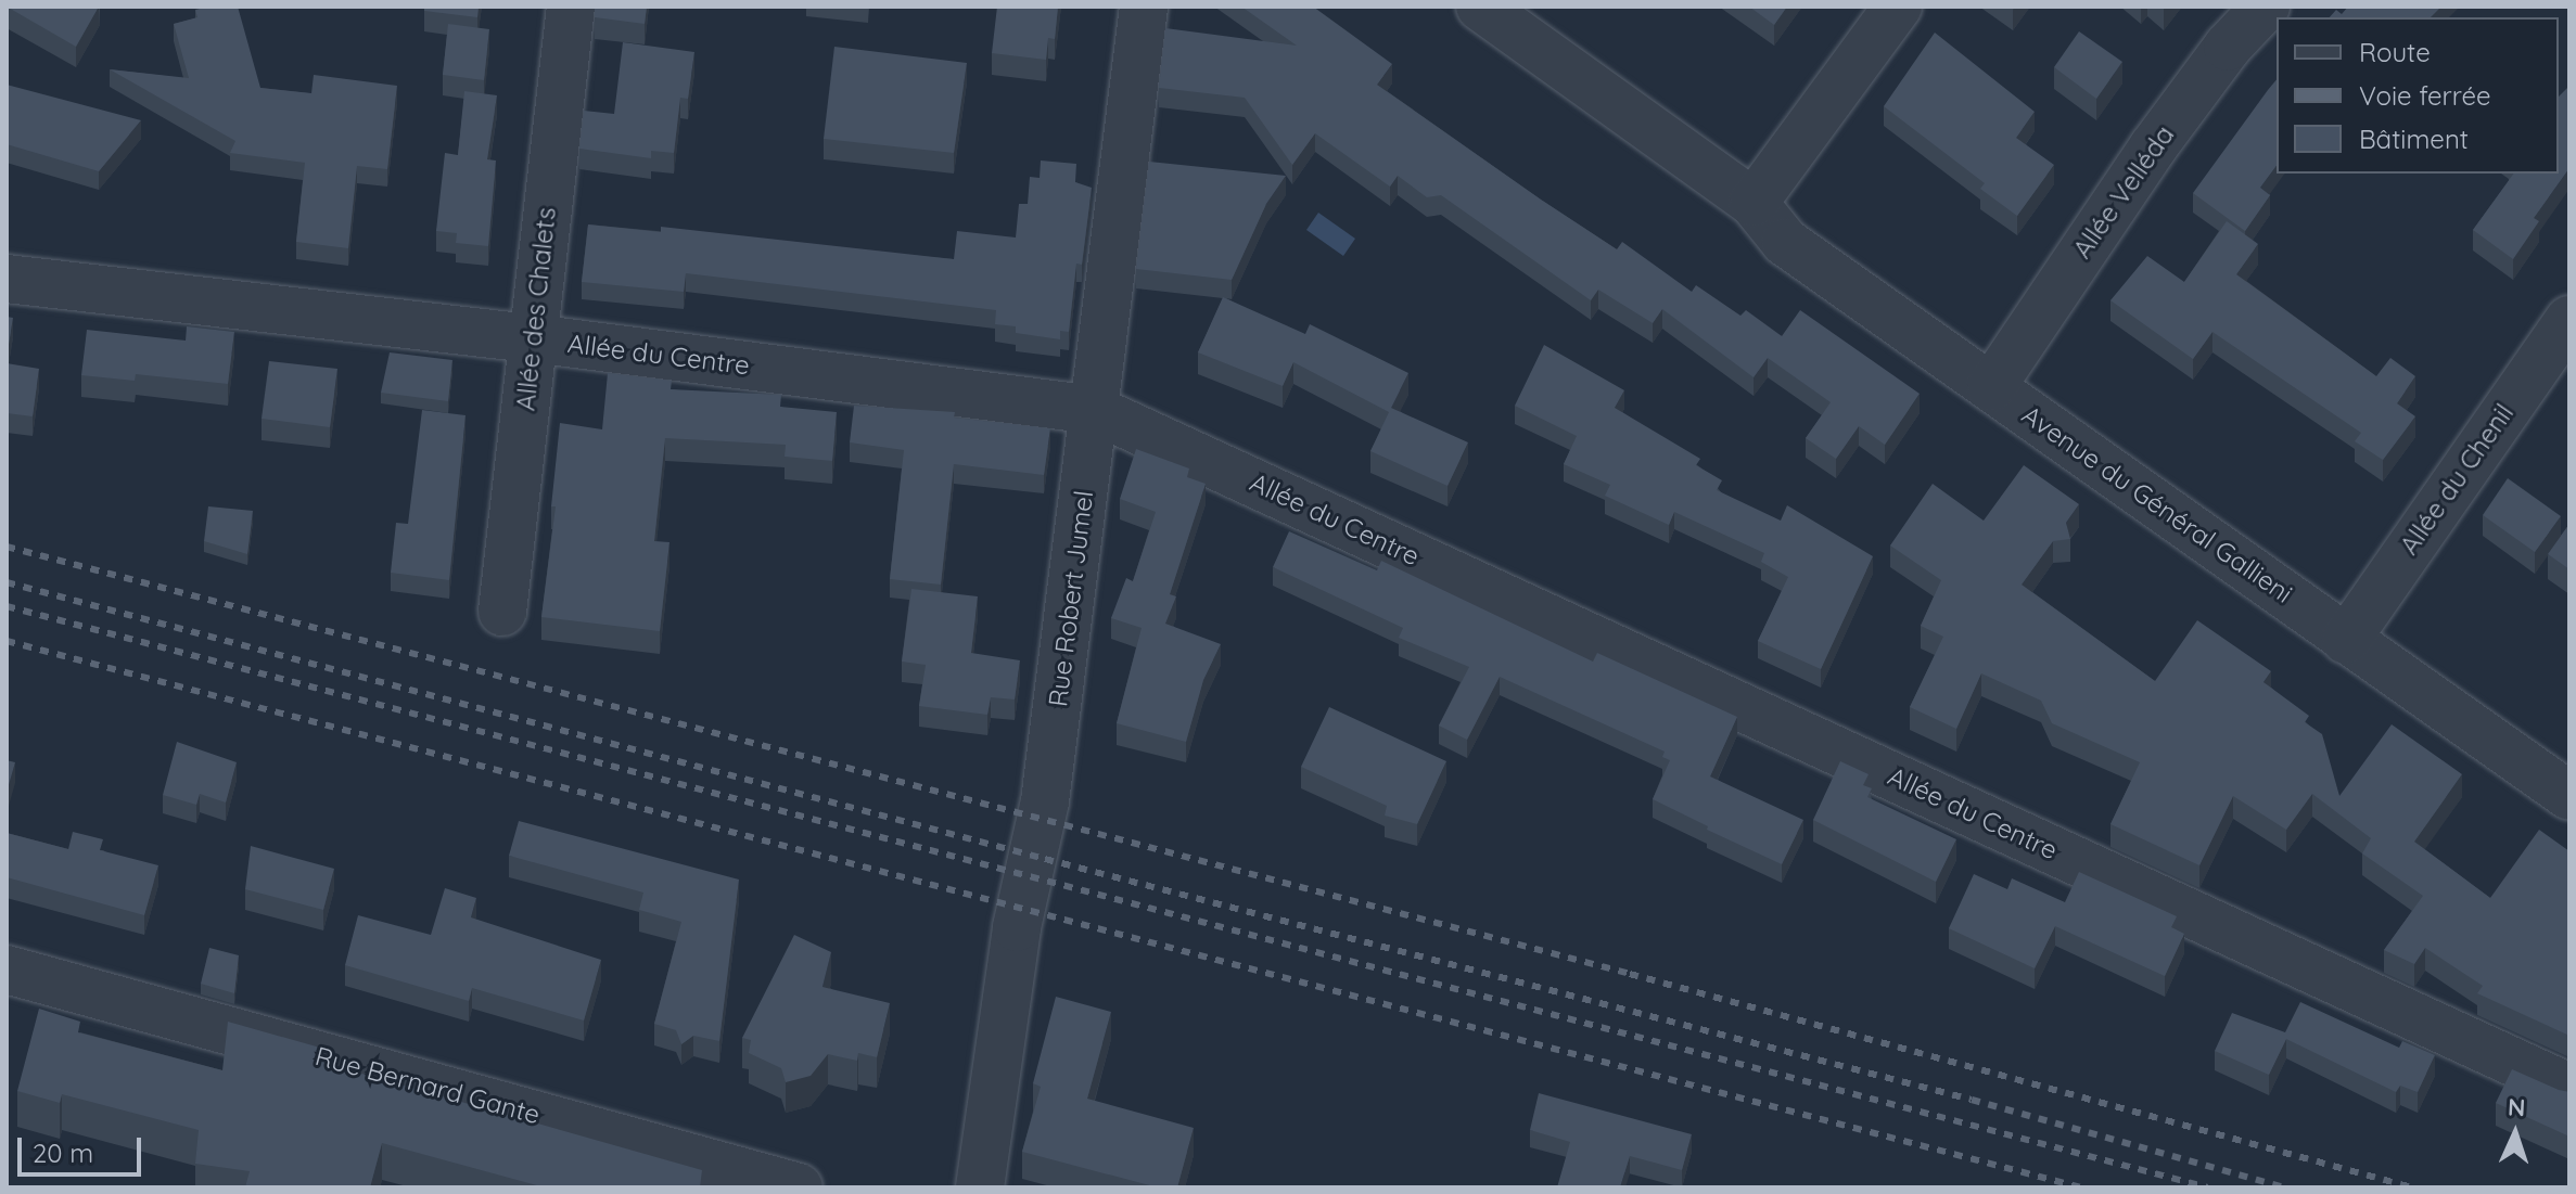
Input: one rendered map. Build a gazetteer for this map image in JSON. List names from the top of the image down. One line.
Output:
{"streets":{"street":["Allée Velléda","Allée des Chalets","Allée du Centre","Allée du Chenil","Avenue du Général Gallieni","Rue Robert Jumel","Rue Bernard Gante"]},"crossings":[["Allée Velléda","Avenue du Général Gallieni"],["Allée des Chalets","Allée du Centre"],["Allée du Centre","Rue Robert Jumel"],["Allée du Chenil","Avenue du Général Gallieni"]],"legend":["Route","Voie ferrée","Bâtiment"],"scale_bar":"20 m","north":"top"}
